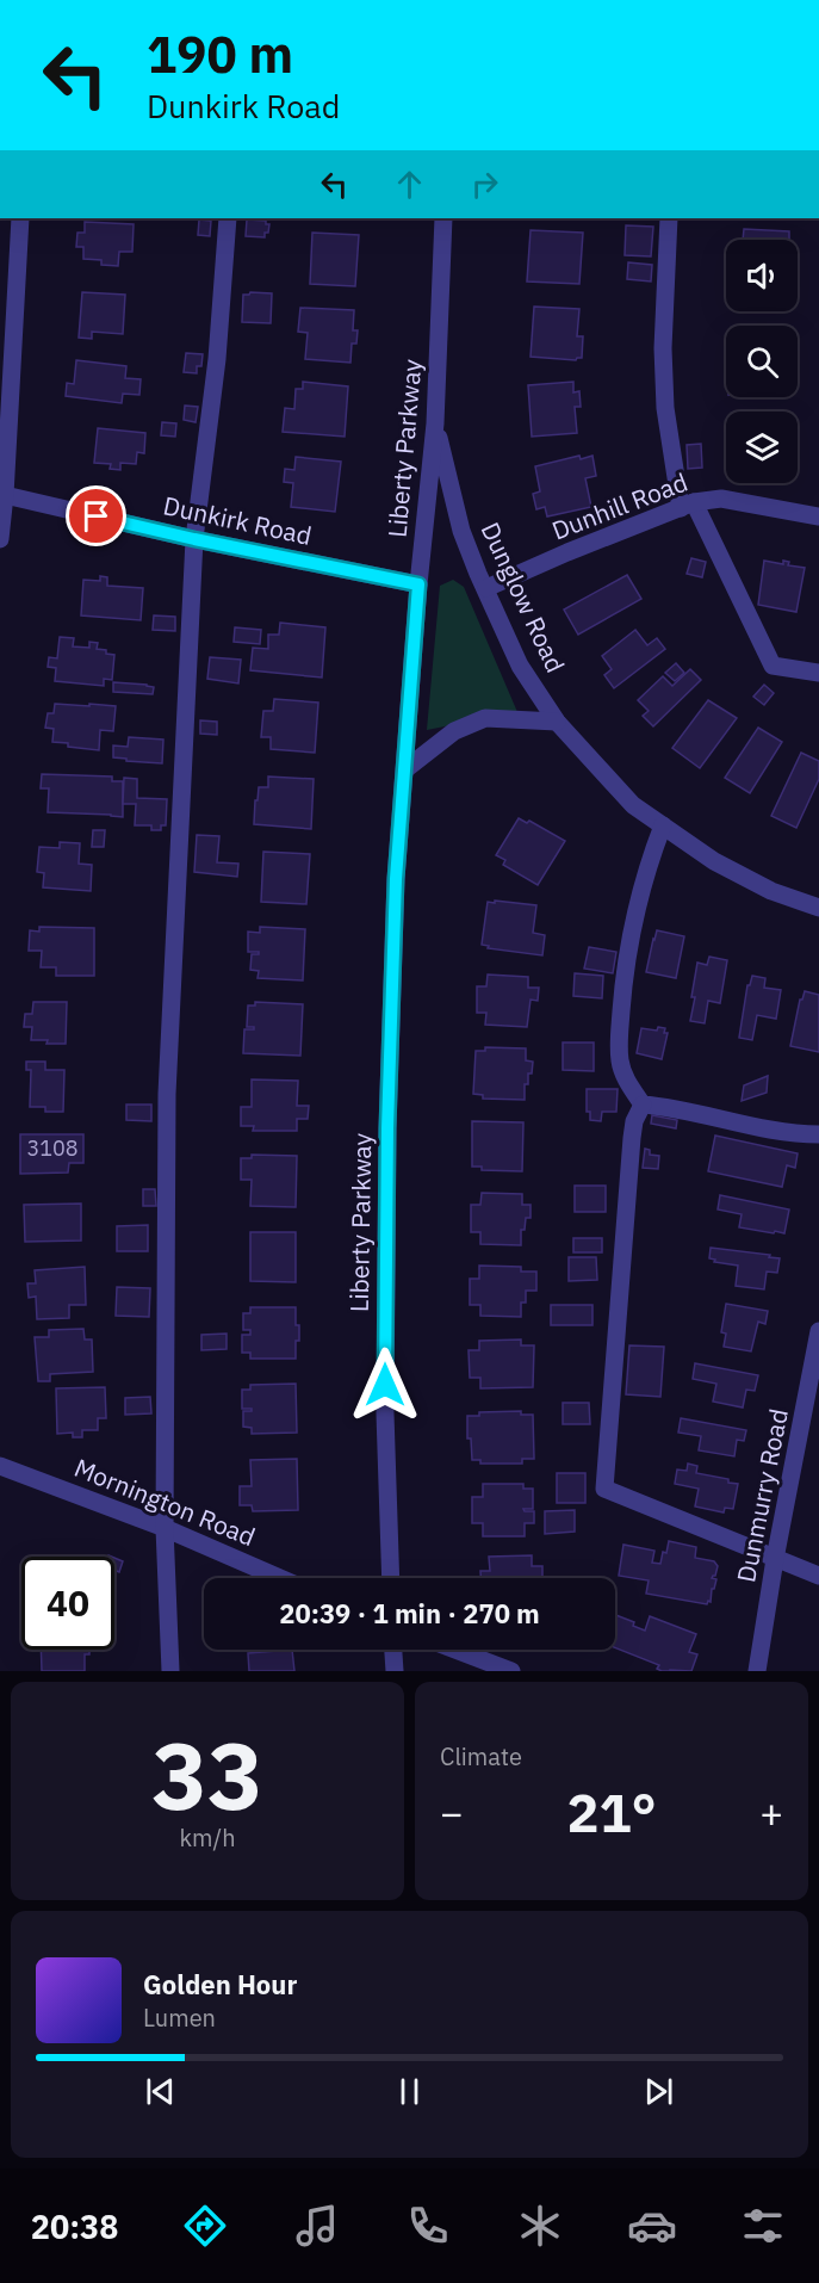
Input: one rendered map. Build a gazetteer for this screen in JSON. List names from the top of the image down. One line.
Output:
{"streets":{"street":["Liberty Parkway","Dunhill Road","Dunkirk Road","Dunglow Road","Dunmurry Road","Mornington Road"]},"crossings":[["Liberty Parkway","Dunkirk Road"],["Liberty Parkway","Dunglow Road"],["Dunhill Road","Dunglow Road"]],"house_numbers":["3108"],"page":{"turn":["190 m","Dunkirk Road"],"limit":"40","trip":"20:39 · 1 min · 270 m","tile":[["33","km/h"],"Climate"],"heat":["−","21°","+"],"song":["Golden Hour","Lumen"],"tabs":"20:38"}}
